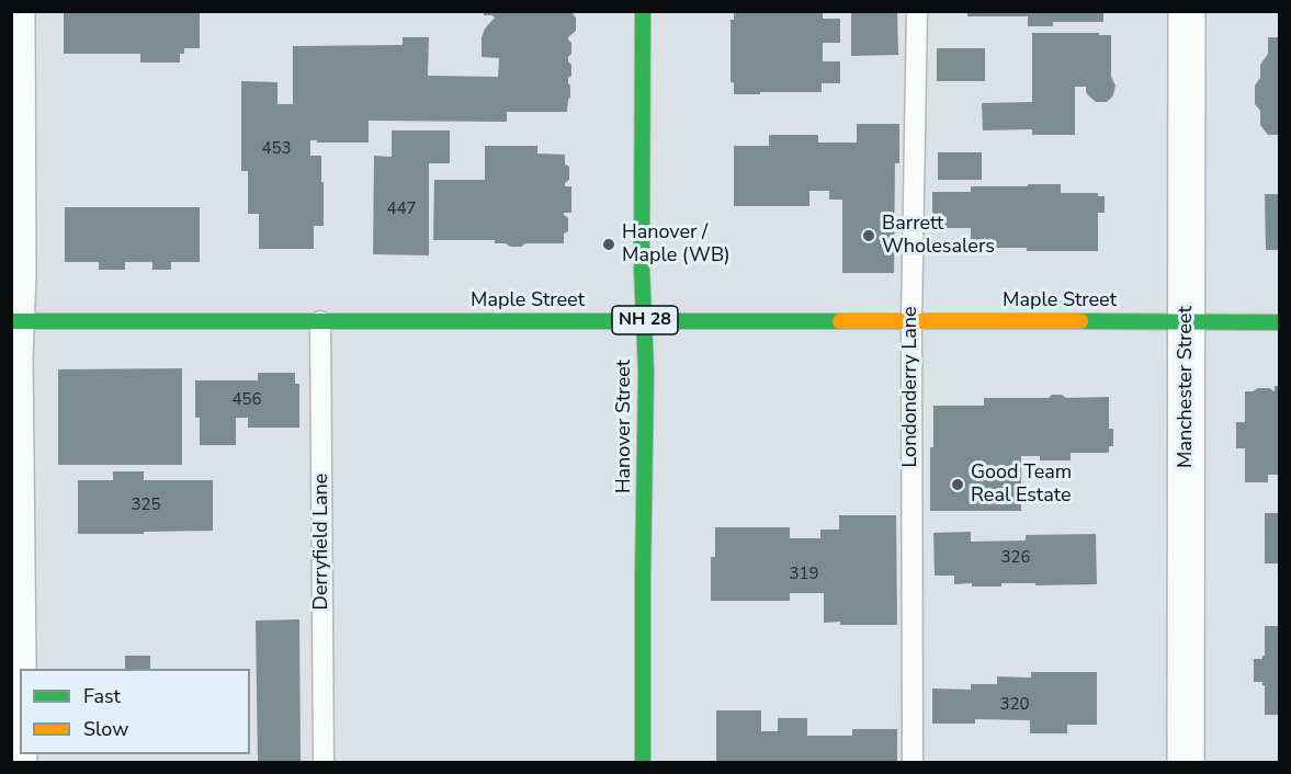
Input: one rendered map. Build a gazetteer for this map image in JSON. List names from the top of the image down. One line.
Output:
{"streets":{"main road":["Maple Street","NH 28","Hanover Street"],"street":["Manchester Street"],"lane":["Londonderry Lane","Derryfield Lane"]},"crossings":[["Maple Street","Londonderry Lane"],["Maple Street","Manchester Street"],["Maple Street","Hanover Street"],["Maple Street","Derryfield Lane"]],"places":["Barrett Wholesalers","Hanover / Maple (WB)","Good Team Real Estate"],"house_numbers":["453","447","456","325","326","319","320"],"legend":["Fast","Slow"]}
